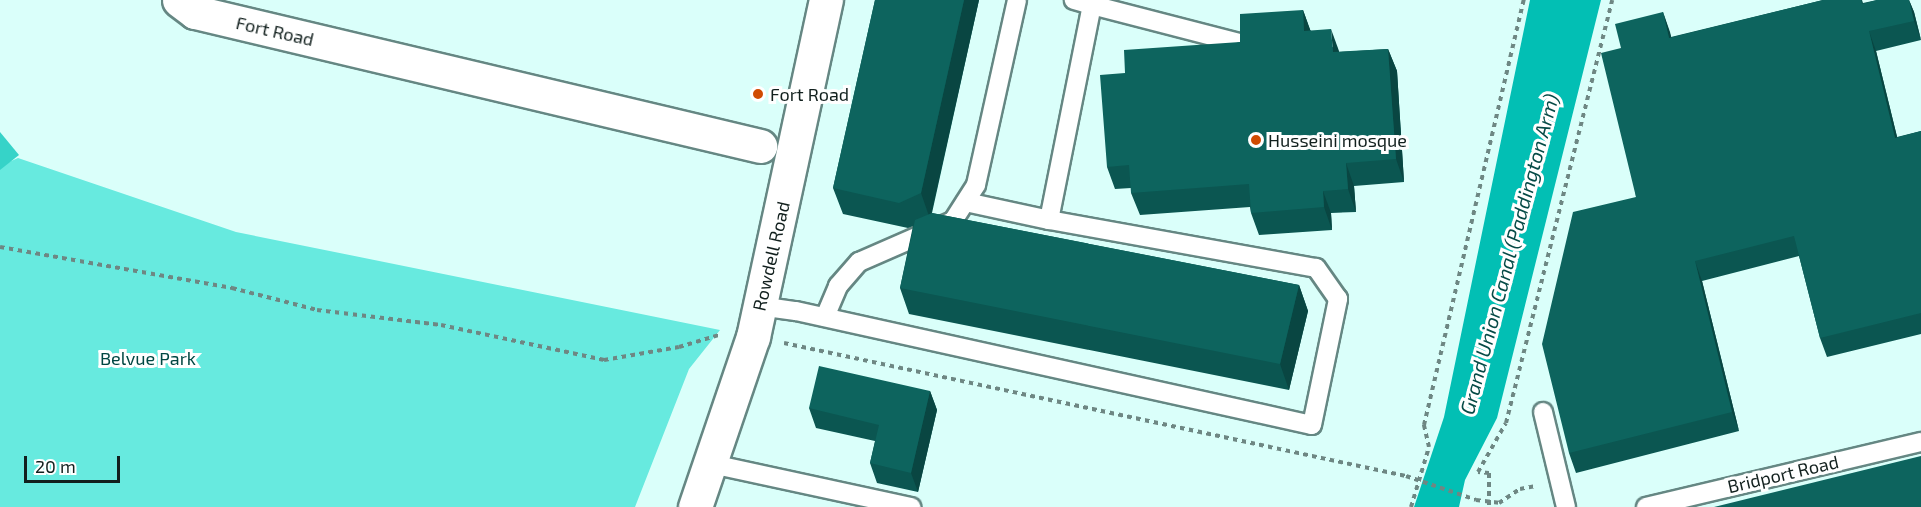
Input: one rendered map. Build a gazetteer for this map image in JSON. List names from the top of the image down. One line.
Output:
{"streets":{"street":["Fort Road","Rowdell Road"],"lane":["Bridport Road"]},"water":["Grand Union Canal (Paddington Arm)"],"parks":["Belvue Park"],"places":["Fort Road","Husseini mosque"],"scale_bar":"20 m"}
